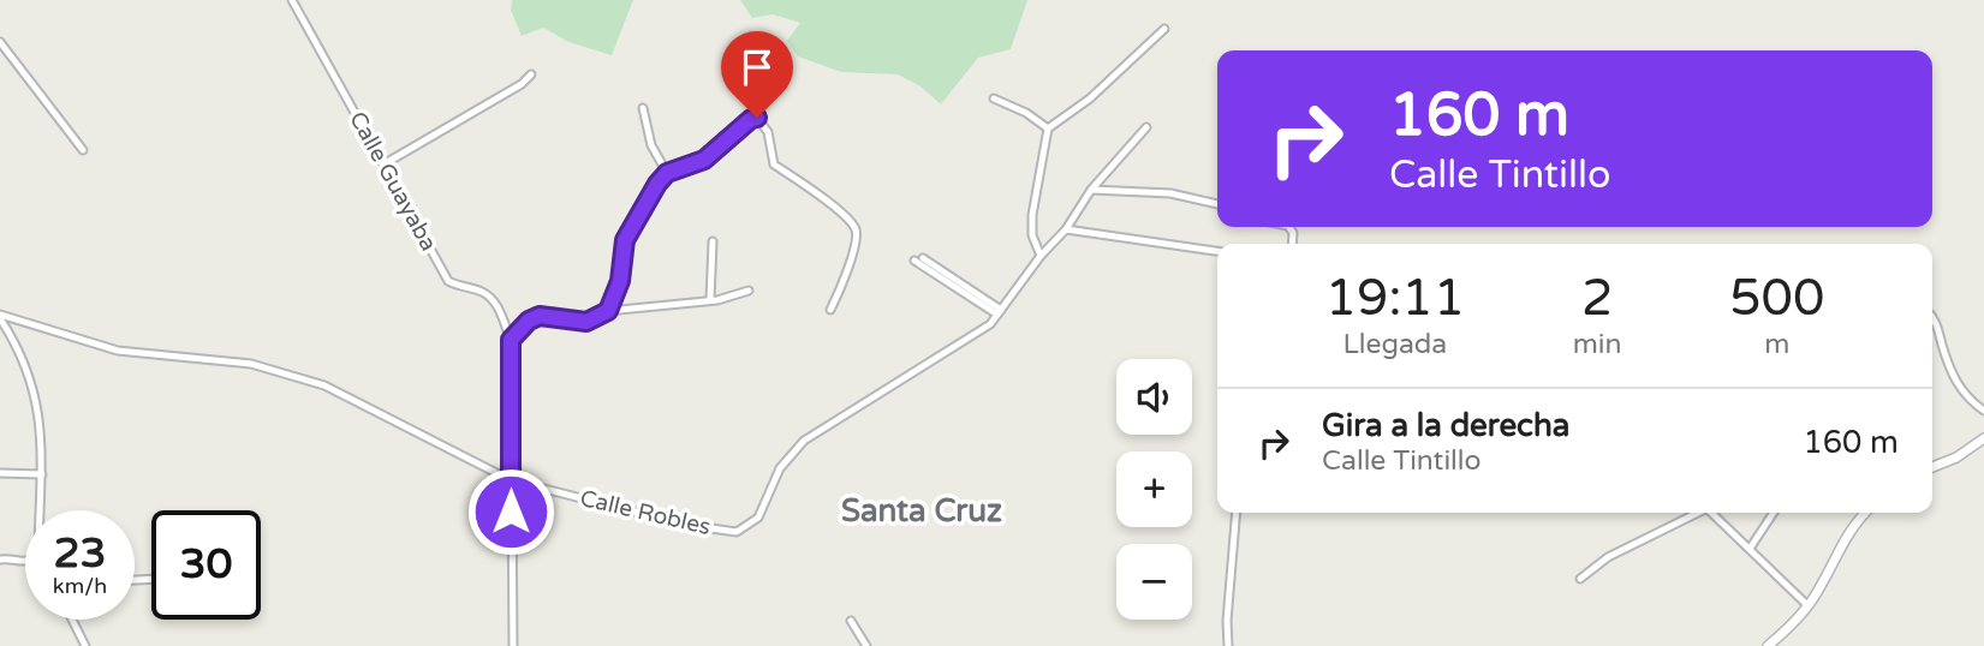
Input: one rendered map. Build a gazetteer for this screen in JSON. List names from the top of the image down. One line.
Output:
{"streets":{"street":["Calle Guayaba","Calle Robles"]},"districts":["Santa Cruz"],"page":{"turn":["160 m","Calle Tintillo"],"eta":["19:11","Llegada","2","min","500","m"],"map_buttons":["+","−"],"list":[{"name":"Gira a la derecha","note":"Calle Tintillo","value":"160 m"}],"speed":"23 km/h","limit":"30"}}
